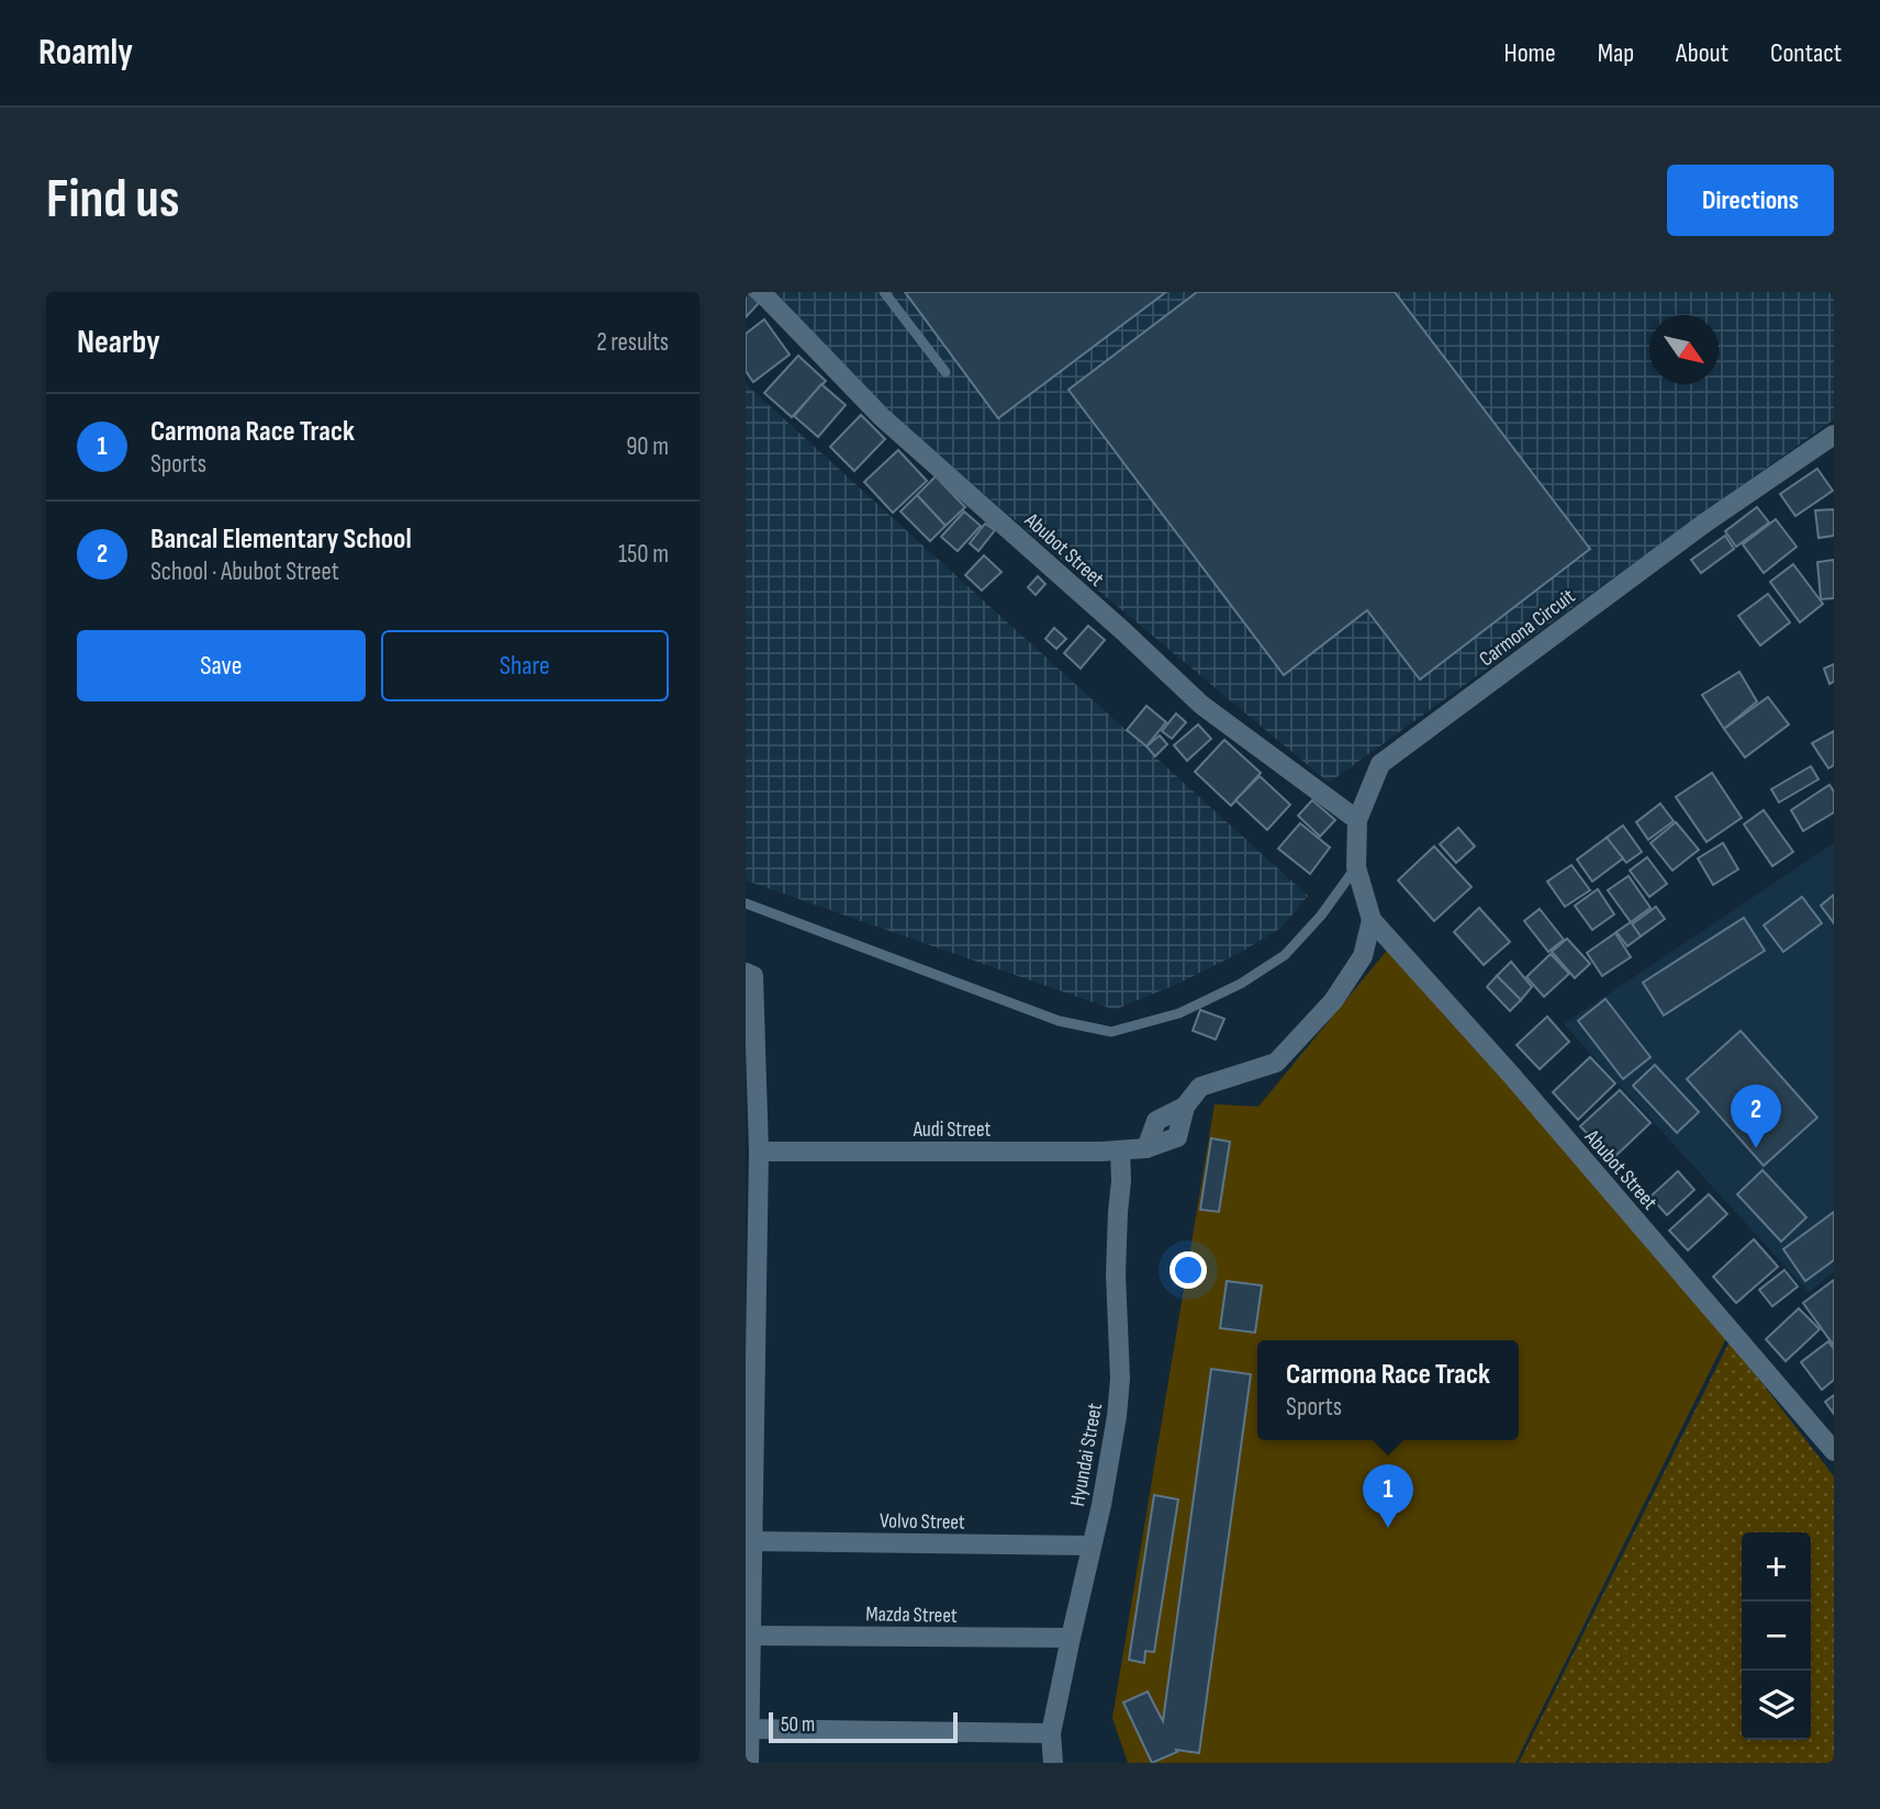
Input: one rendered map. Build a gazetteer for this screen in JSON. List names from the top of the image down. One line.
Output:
{"streets":{"street":["Abubot Street","Carmona Circuit","Audi Street","Hyundai Street","Volvo Street","Mazda Street"]},"crossings":[["Abubot Street","Carmona Circuit"],["Abubot Street","Audi Street"],["Carmona Circuit","Audi Street"],["Audi Street","Hyundai Street"],["Hyundai Street","Volvo Street"],["Hyundai Street","Mazda Street"]],"scale_bar":"50 m","north":"bottom right","page":{"header":"Roamly","nav":["Home","Map","About","Contact"],"buttons":["Directions",["Save","Share"]],"title":"Find us","heading":["Nearby","2 results"],"list":[{"mark":"1","name":"Carmona Race Track","note":"Sports","value":"90 m"},{"mark":"2","name":"Bancal Elementary School","note":"School · Abubot Street","value":"150 m"}],"pins":["2","1"],"popup":["Carmona Race Track","Sports"],"map_buttons":["+","−"],"scale":"50 m"}}
